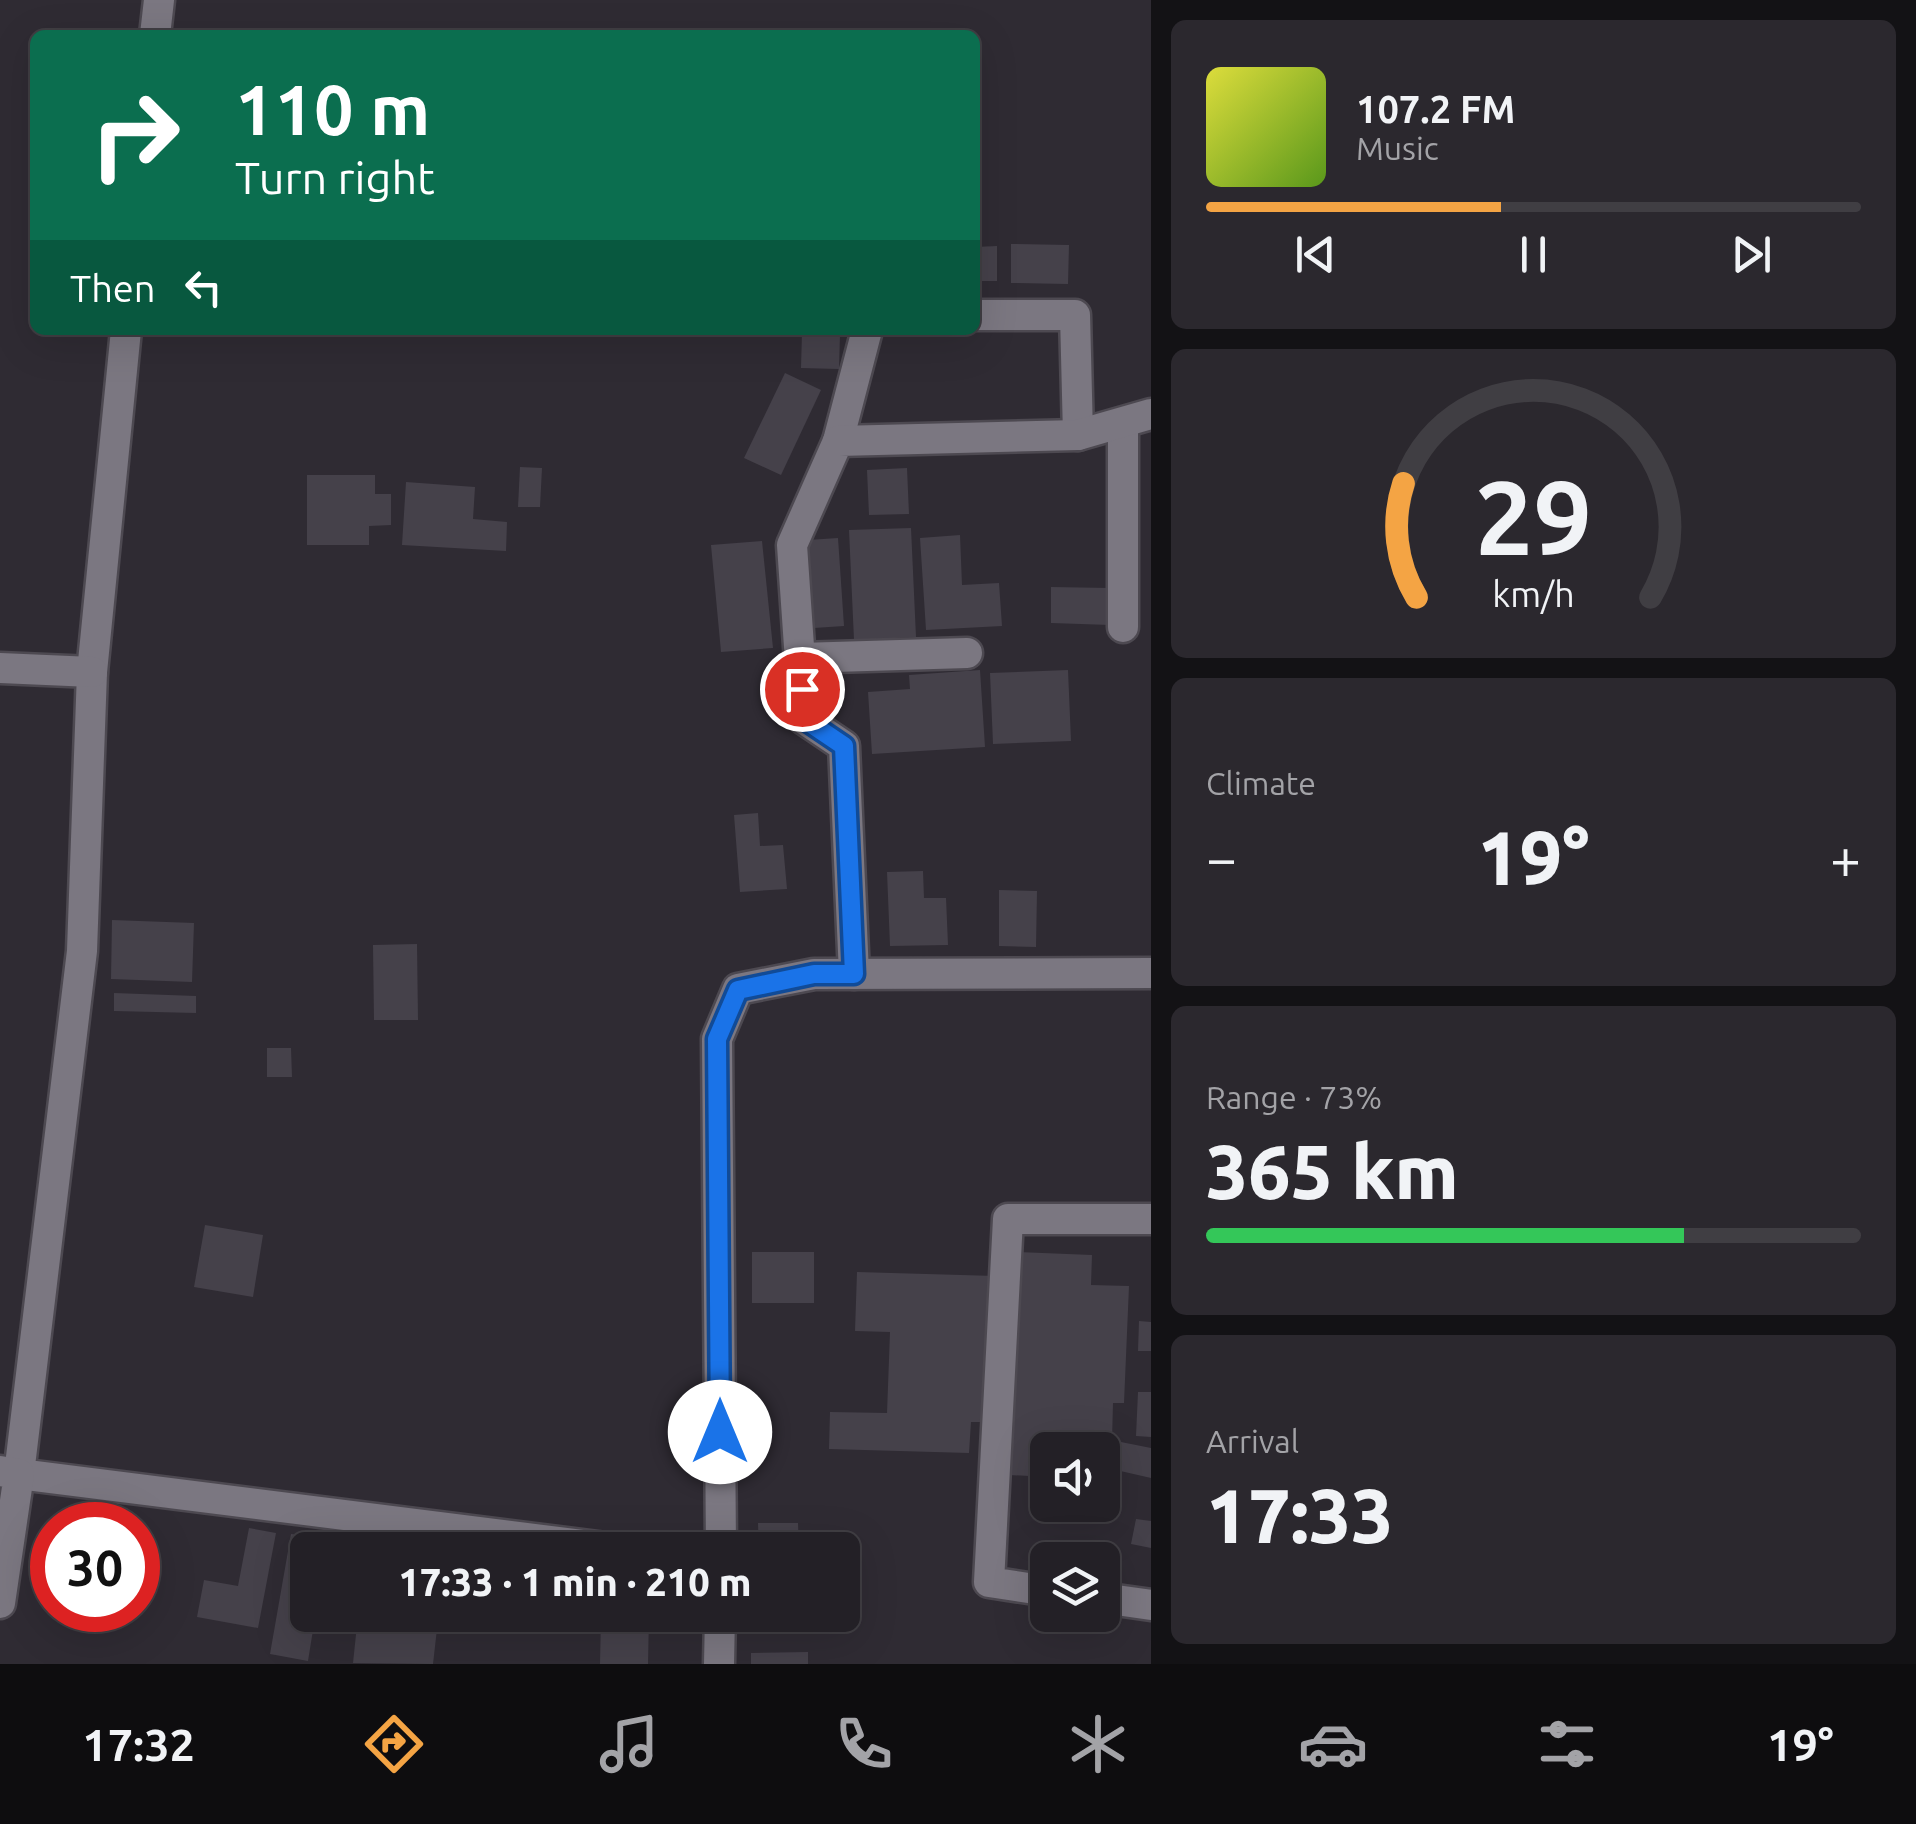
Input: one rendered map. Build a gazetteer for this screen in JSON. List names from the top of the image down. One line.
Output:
{"page":{"turn":["110 m","Turn right"],"song":["107.2 FM","Music"],"then":"Then","tile":["Climate",["Range · 73%","365 km"],["Arrival","17:33"]],"heat":["−","19°","+"],"limit":"30","trip":"17:33 · 1 min · 210 m","tabs":["17:32","19°"],"gauge":["29","km/h"]}}
